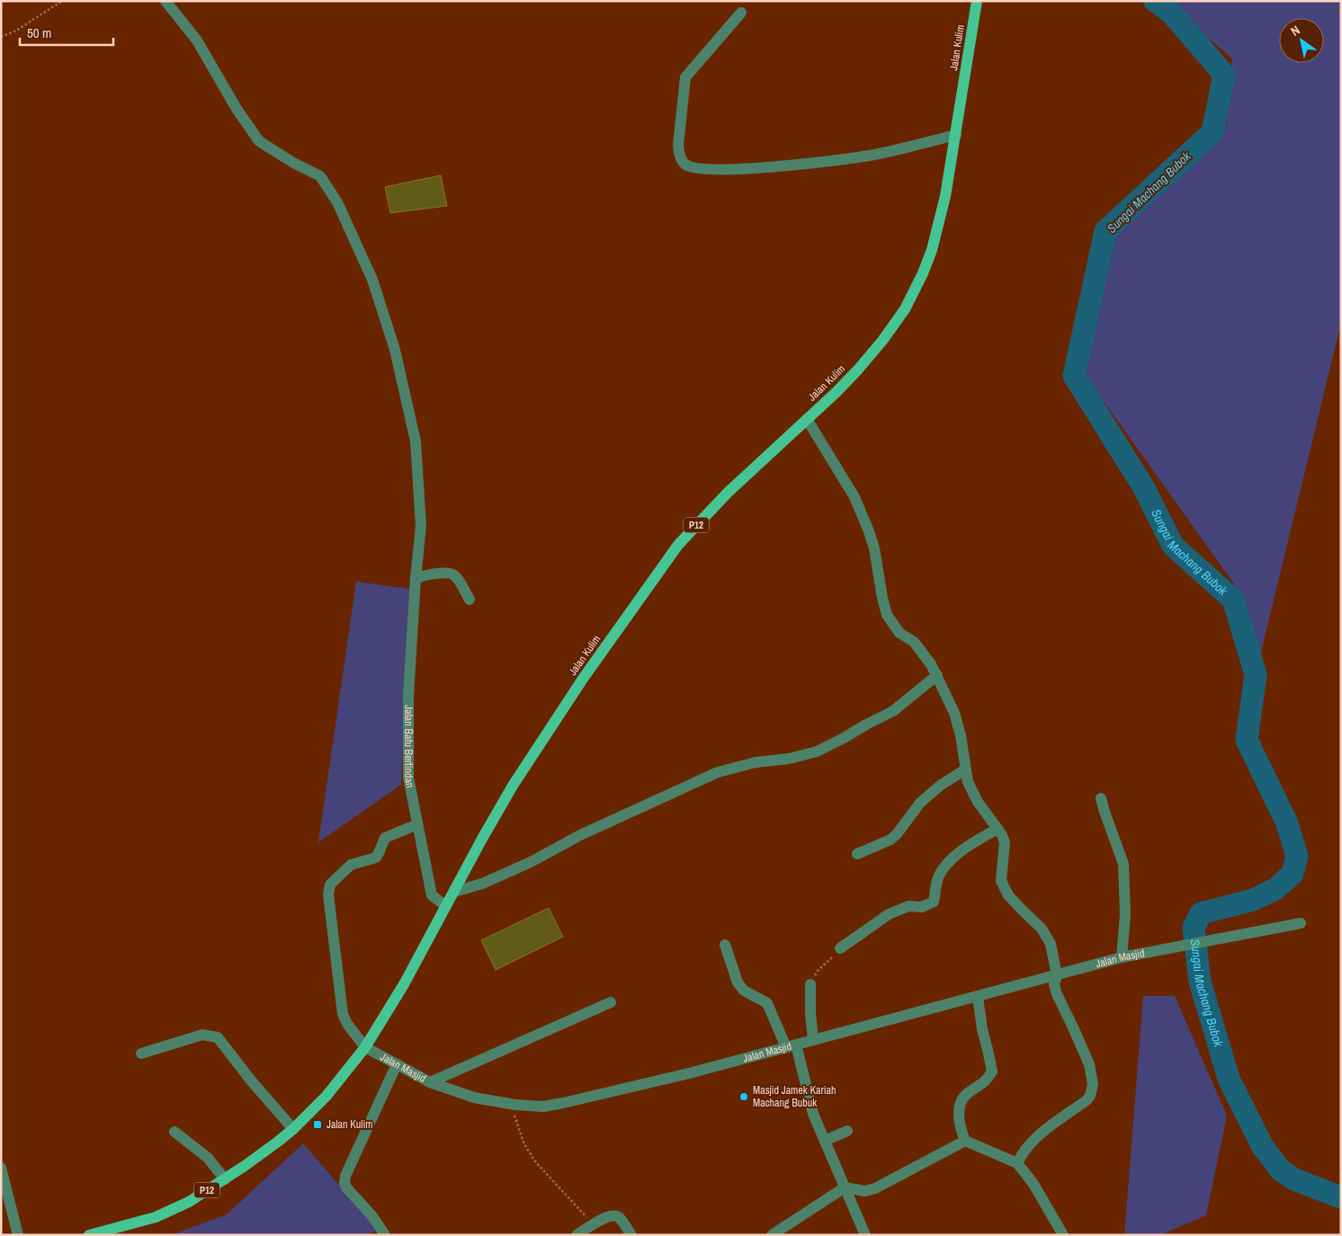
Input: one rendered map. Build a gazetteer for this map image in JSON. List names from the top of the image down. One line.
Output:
{"streets":{"main road":["Jalan Kulim","P12"],"street":["Jalan Batu Bertindan","Jalan Masjid"]},"crossings":[["Jalan Kulim","Jalan Batu Bertindan"],["Jalan Kulim","Jalan Masjid"]],"water":["Sungai Machang Bubok"],"places":{"other":["Masjid Jamek Kariah Machang Bubuk"],"transit":["Jalan Kulim"]},"scale_bar":"50 m","north":"top left"}
